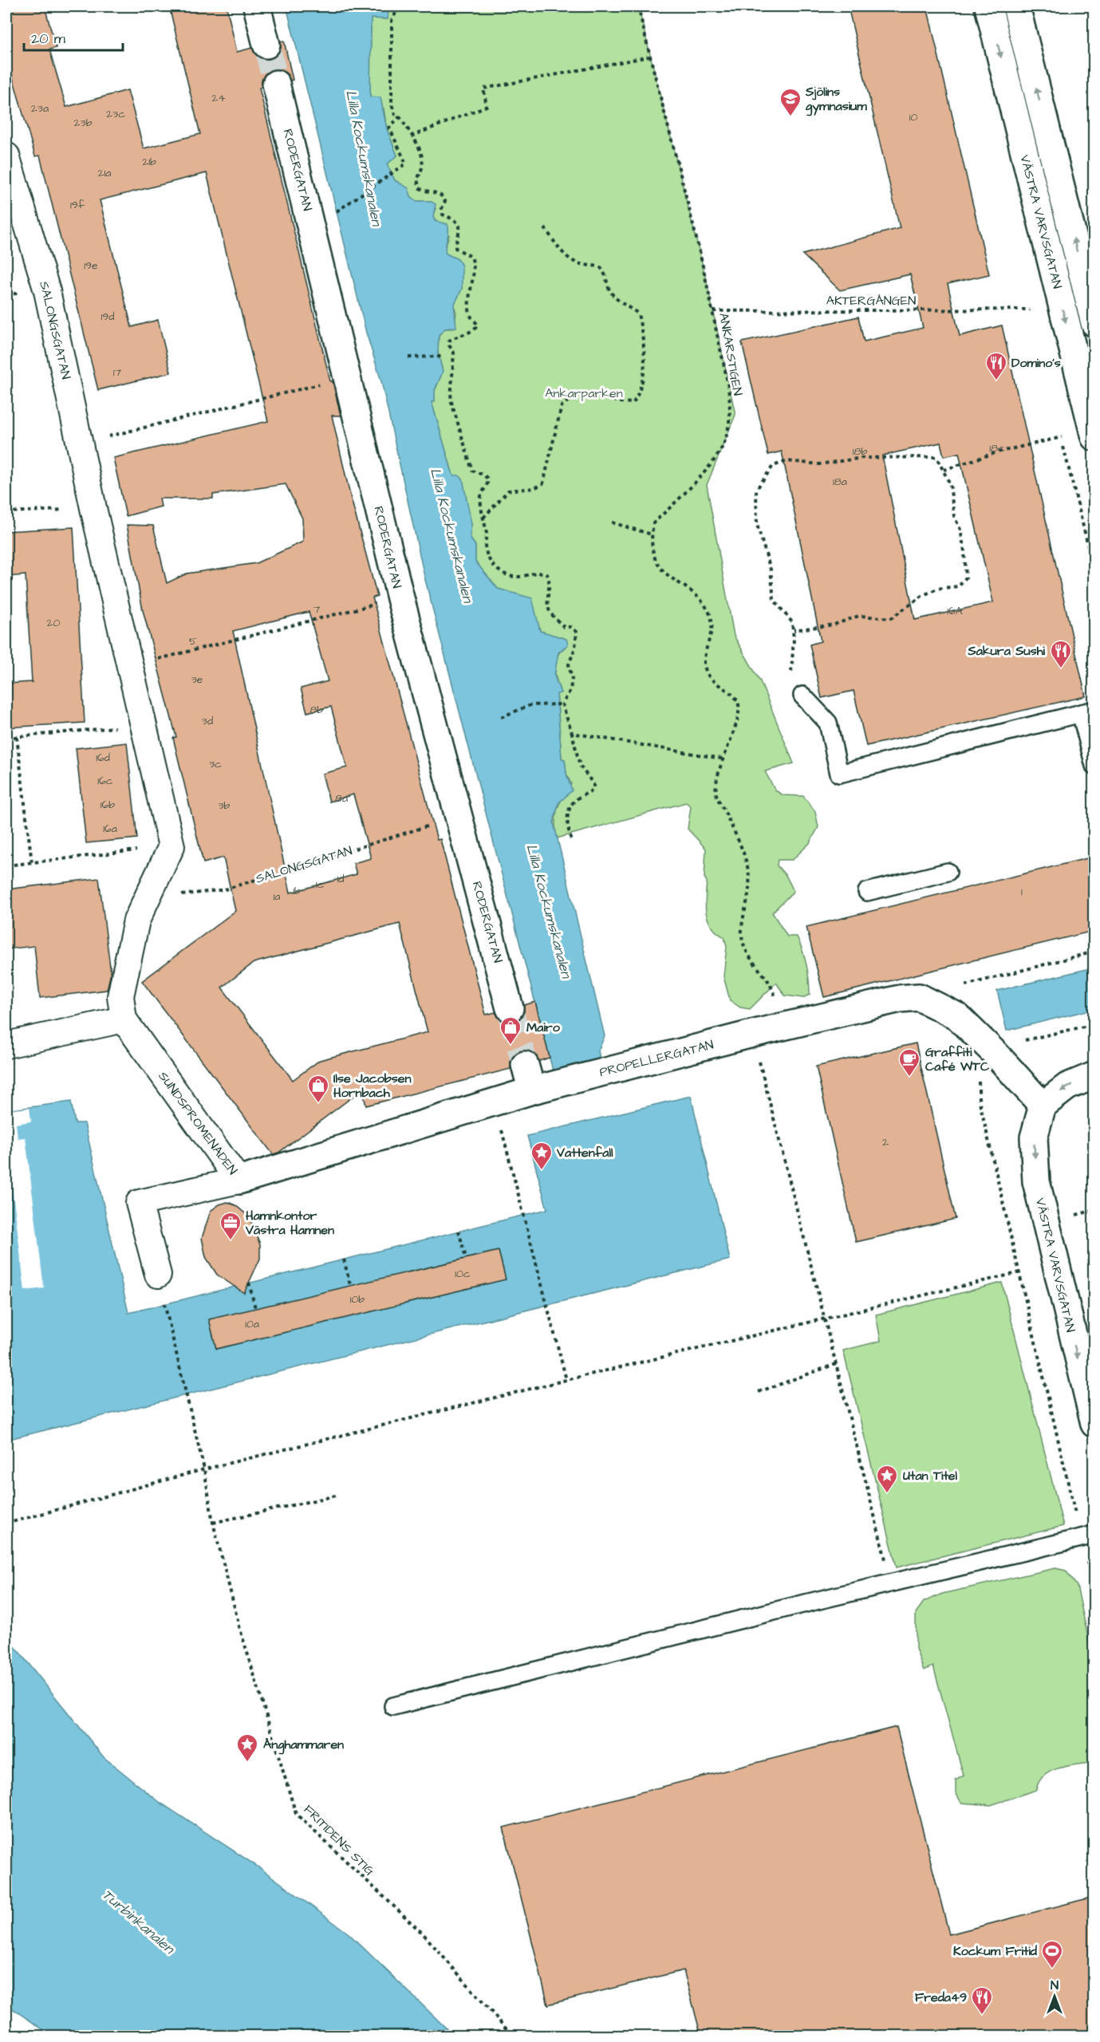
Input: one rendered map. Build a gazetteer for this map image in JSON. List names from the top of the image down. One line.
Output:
{"streets":{"street":["RODERGATAN","VÄSTRA VARVSGATAN","SALONGSGATAN","PROPELLERGATAN","SUNDSPROMENADEN"],"path":["AKTERGÅNGEN","ANKARSTIGEN","FRITIDENS STIG"]},"crossings":[["RODERGATAN","SALONGSGATAN"],["AKTERGÅNGEN","ANKARSTIGEN"],["PROPELLERGATAN","SUNDSPROMENADEN"],["SUNDSPROMENADEN","FRITIDENS STIG"]],"water":["Lilla Kockumskanalen","Turbinkanalen"],"parks":["Ankarparken"],"places":{"school or university":["Sjölins gymnasium"],"restaurant":["Domino's","Sakura Sushi","Freda49"],"shop":["Mairo","Ilse Jacobsen Hornbach"],"cafe":["Graffiti Café WTC"],"place":["Vattenfall","Utan Titel","Ånghammaren"],"office":["Hamnkontor Västra Hamnen"],"sports":["Kockum Fritid"]},"house_numbers":["24","23a","23c","10","23b","21b","21a","19f","19e","19d","17","18c","18b","18a","7","16A","20","5","3e","8b","3d","16d","3c","16c","8a","16b","3b","16a","1d","1c","1b","1","1a","2","10c","10b","10a"],"scale_bar":"20 m","north":"top"}
